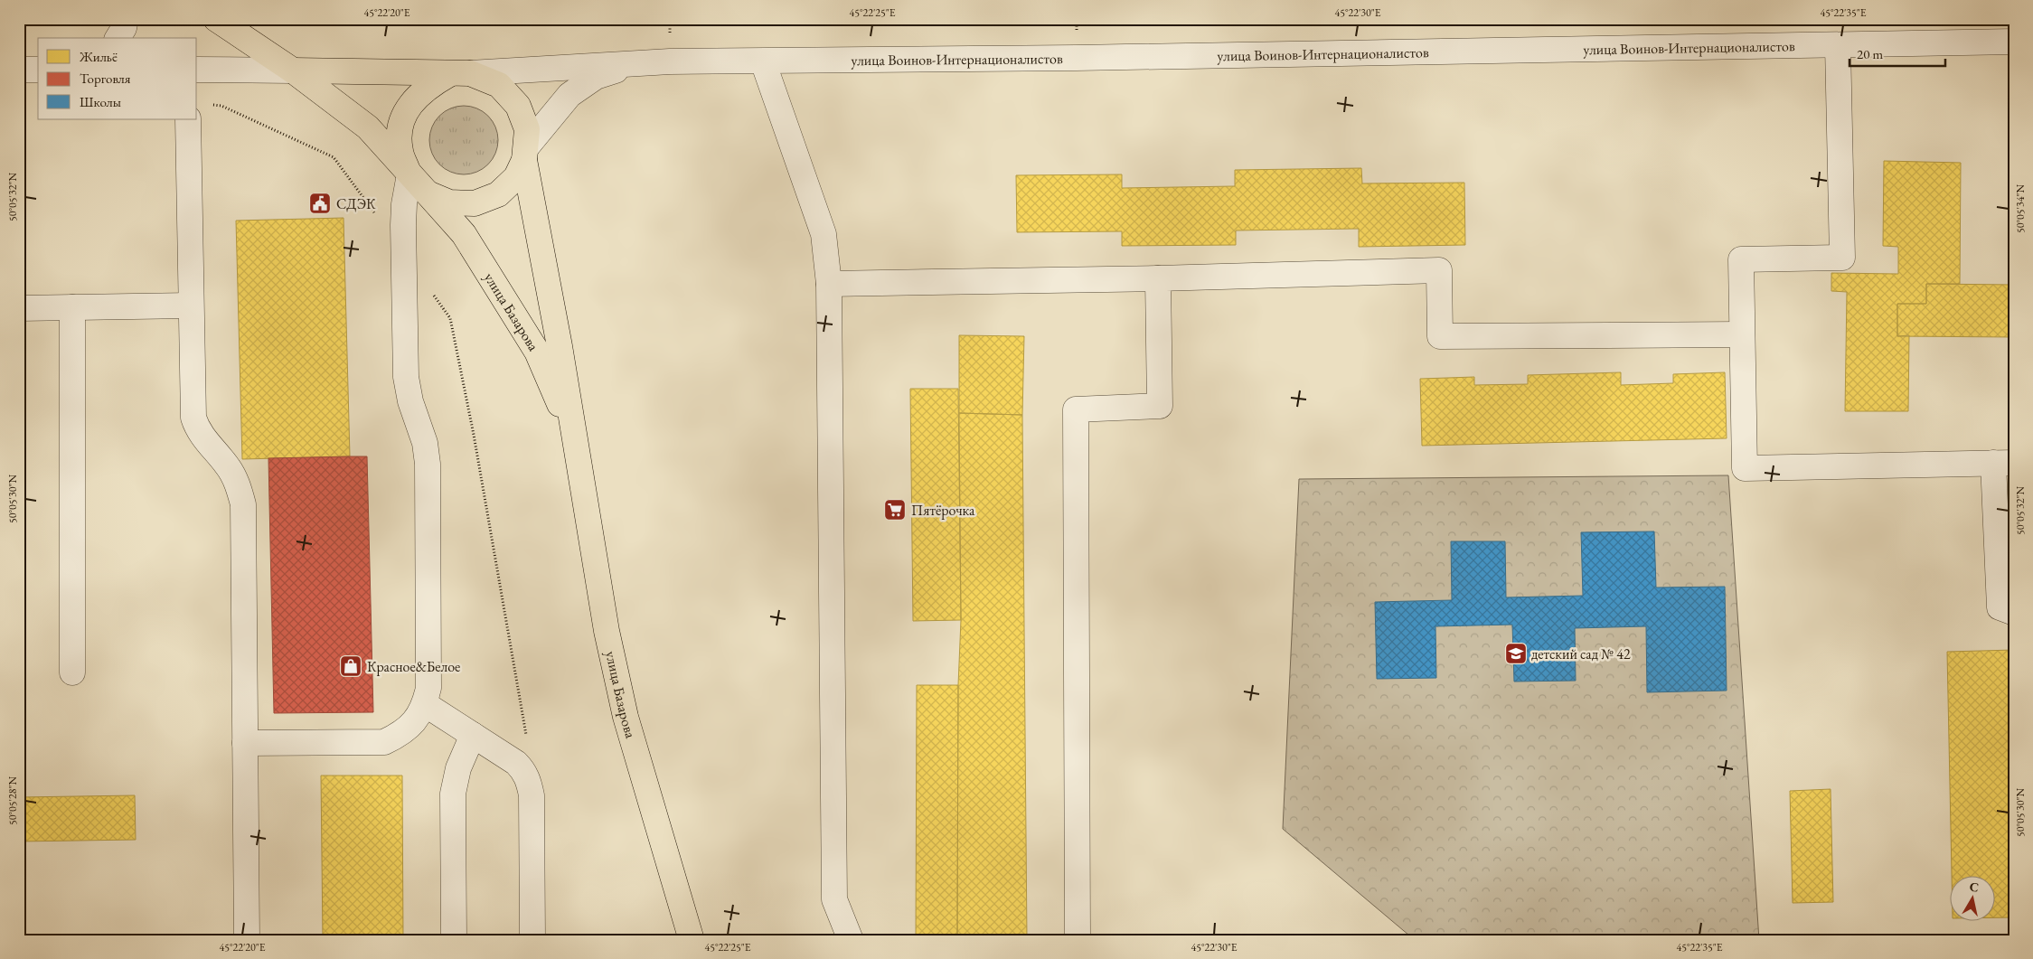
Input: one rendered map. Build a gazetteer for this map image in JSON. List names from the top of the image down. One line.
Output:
{"streets":{"main road":["улица Базарова"],"street":["улица Воинов-Интернационалистов"]},"places":{"public building":["СДЭК"],"supermarket":["Пятёрочка"],"school or university":["детский сад № 42"],"shop":["Красное&Белое"]},"legend":["Жильё","Торговля","Школы"],"scale_bar":"20 m","north":"top","coordinates":["45°22'20\"E","45°22'25\"E","45°22'30\"E","45°22'35\"E","50°05'32\"N","50°05'34\"N","50°05'30\"N","50°05'28\"N"]}
